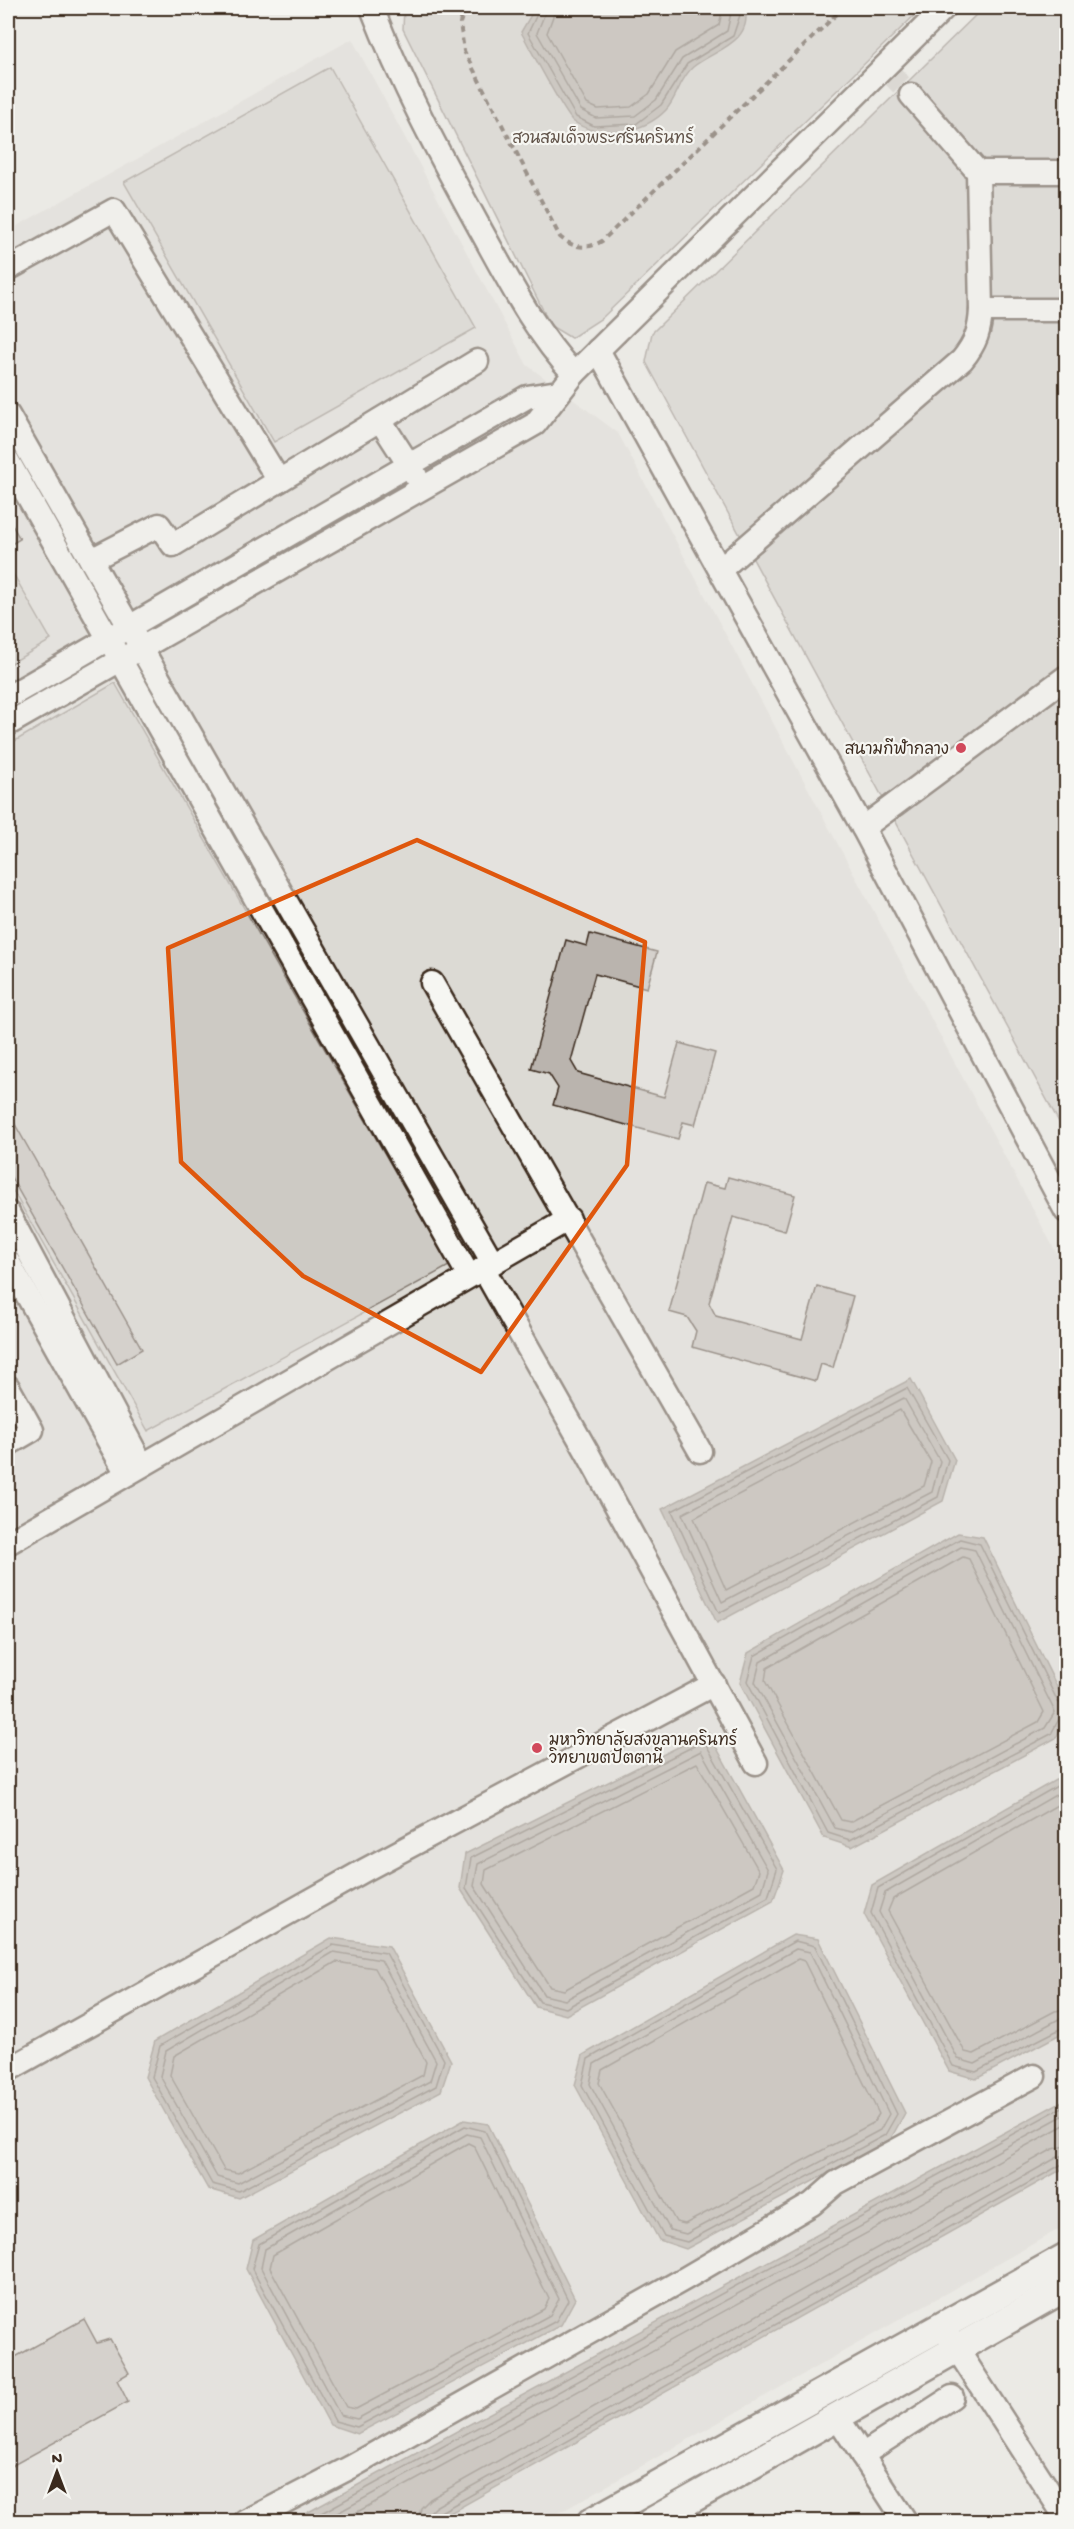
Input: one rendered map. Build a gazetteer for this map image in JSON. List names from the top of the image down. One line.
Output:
{"parks":["สวนสมเด็จพระศรีนครินทร์"],"places":["สนามกีฬากลาง","มหาวิทยาลัยสงขลานครินทร์ วิทยาเขตปัตตานี"],"north":"top"}
